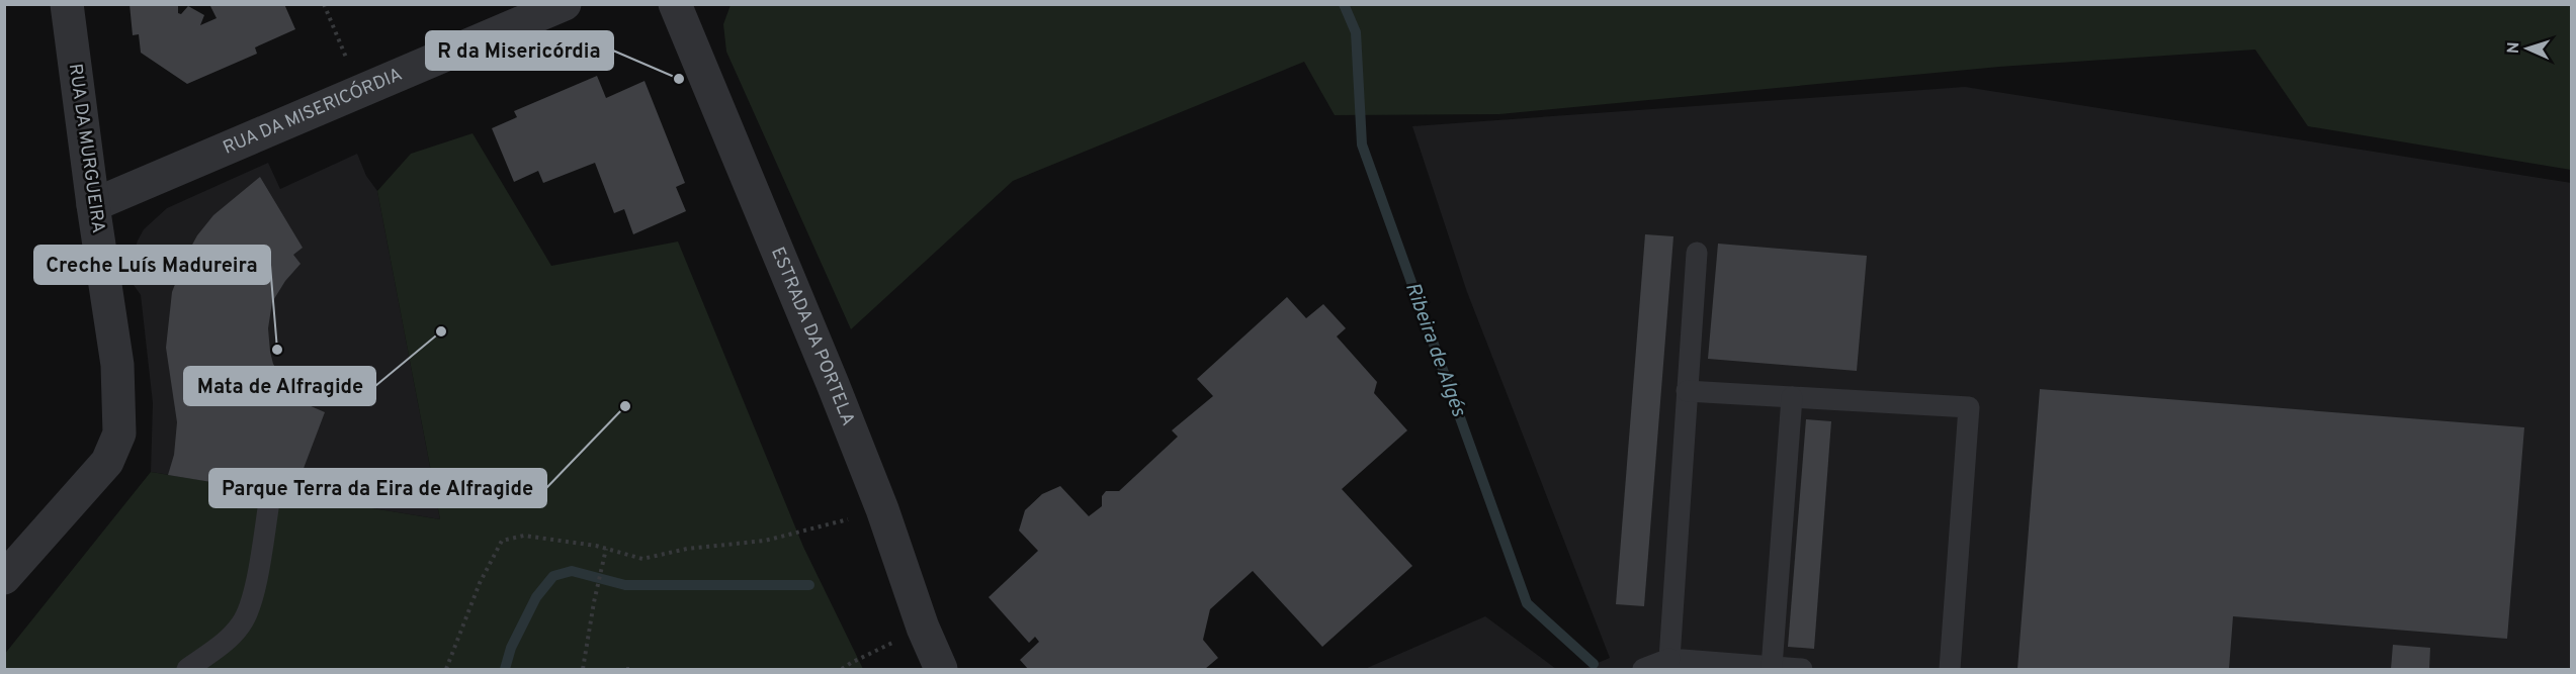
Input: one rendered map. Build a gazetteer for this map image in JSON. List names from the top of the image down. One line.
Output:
{"streets":{"street":["RUA DA MISERICÓRDIA","RUA DA MURGUEIRA","ESTRADA DA PORTELA"]},"crossings":[["RUA DA MISERICÓRDIA","RUA DA MURGUEIRA"]],"water":["Ribeira de Algés"],"places":["R da Misericórdia","Mata de Alfragide","Creche Luís Madureira","Parque Terra da Eira de Alfragide"],"north":"left"}
